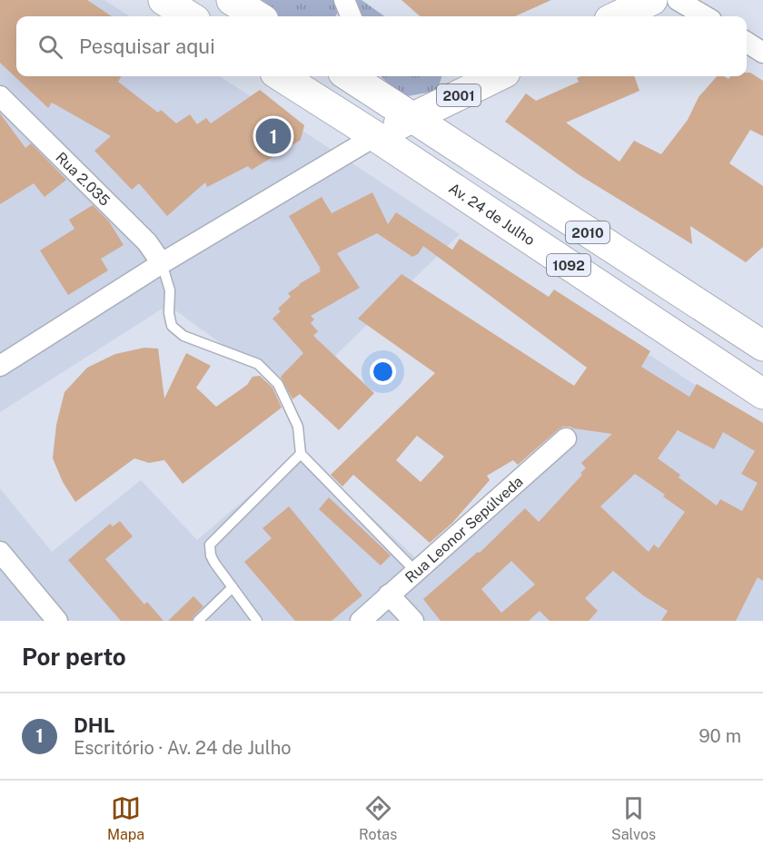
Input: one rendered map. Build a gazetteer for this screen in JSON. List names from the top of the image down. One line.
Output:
{"streets":{"main road":["2001","Av. 24 de Julho","2010","1092"],"street":["Rua 2.035","Rua Leonor Sepúlveda"]},"crossings":[["2001","2010"]],"page":{"search":"Pesquisar aqui","pins":"1","heading":"Por perto","list":[{"mark":"1","name":"DHL","note":"Escritório · Av. 24 de Julho","value":"90 m"}],"nav":["Mapa","Rotas","Salvos"]}}
